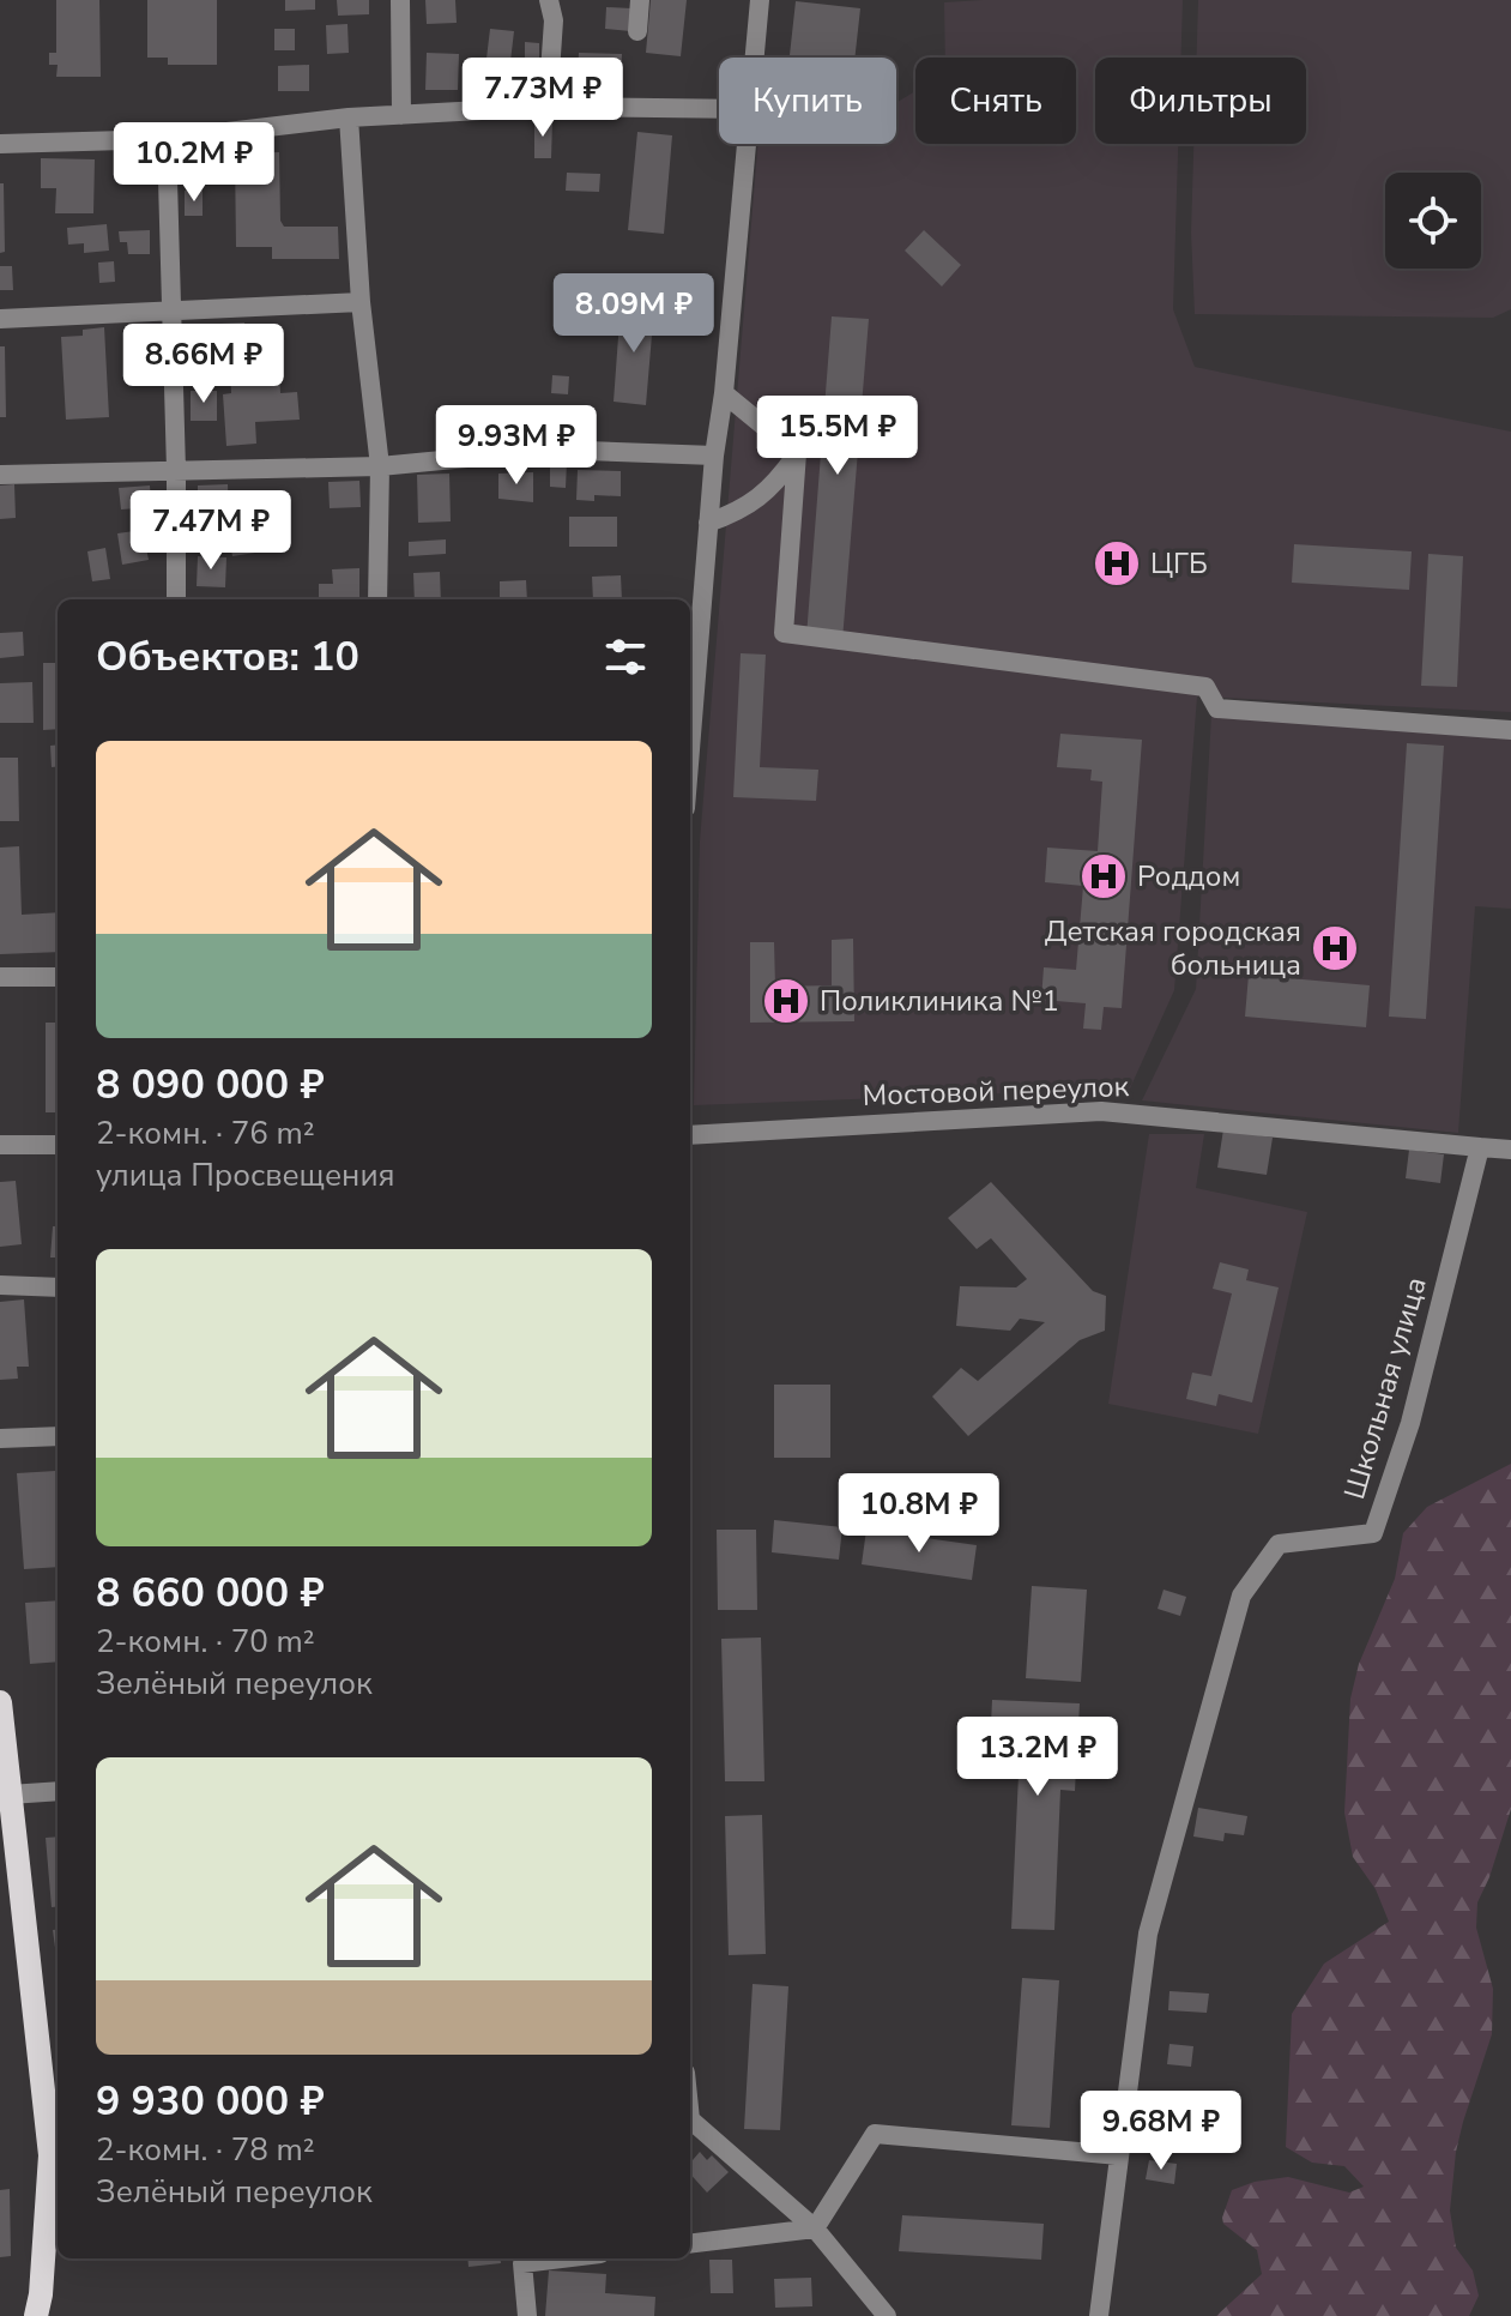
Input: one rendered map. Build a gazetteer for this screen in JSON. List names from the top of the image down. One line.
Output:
{"streets":{"street":["Мостовой переулок","Школьная улица"]},"crossings":[["Мостовой переулок","Школьная улица"]],"places":{"hospital":["ЦГБ","Роддом","Детская городская больница","Поликлиника №1"]},"page":{"price":["7.73M ₽","10.2M ₽","8.09M ₽","8.66M ₽","15.5M ₽","9.93M ₽","7.47M ₽","10.8M ₽","13.2M ₽","9.68M ₽"],"chip":["Купить","Снять","Фильтры"],"heading":"Объектов: 10","list":[{"name":"8 090 000 ₽","note":"2-комн. · 76 m² · улица Просвещения"},{"name":"8 660 000 ₽","note":"2-комн. · 70 m² · Зелёный переулок"},{"name":"9 930 000 ₽","note":"2-комн. · 78 m² · Зелёный переулок"}]}}
